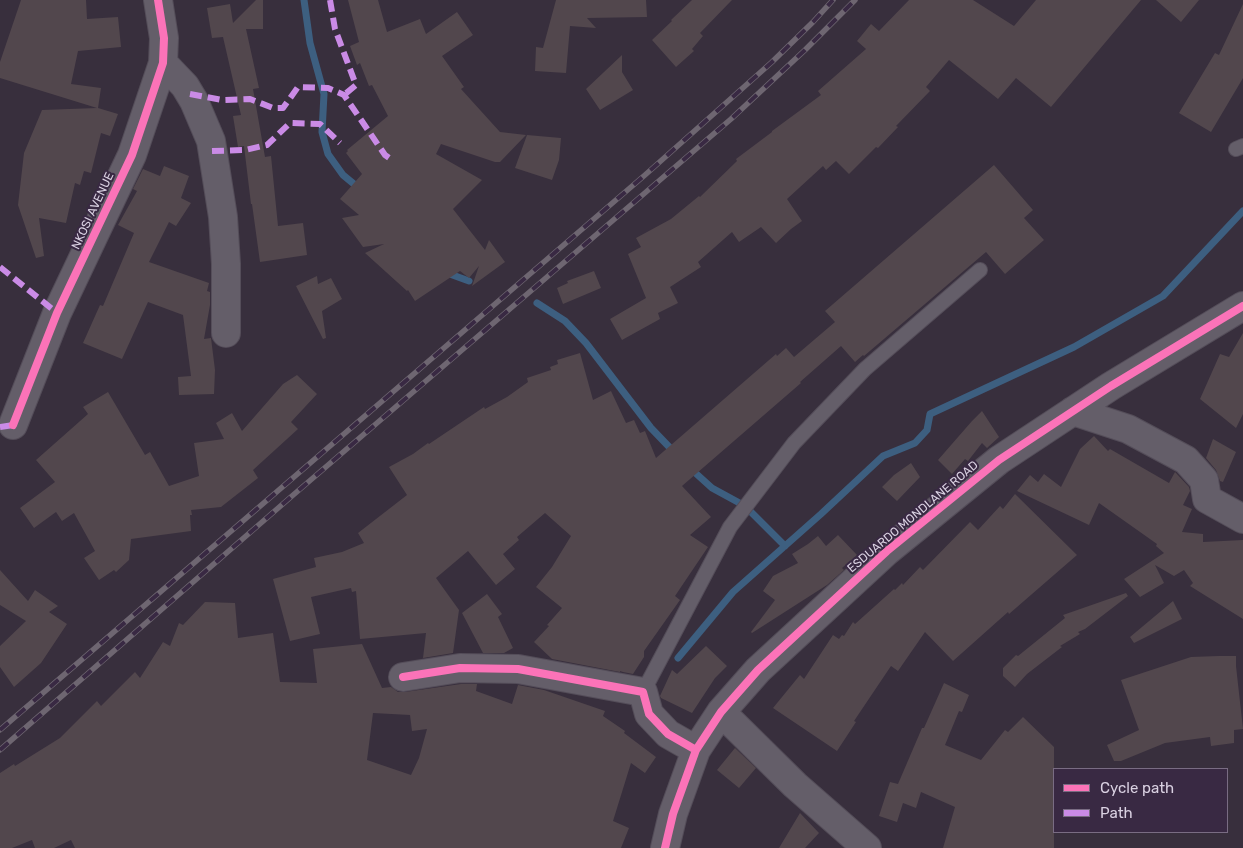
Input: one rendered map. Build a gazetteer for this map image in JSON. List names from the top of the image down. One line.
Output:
{"streets":{"street":["NKOSI AVENUE","ESDUARDO MONDLANE ROAD"]},"legend":["Cycle path","Path"]}
